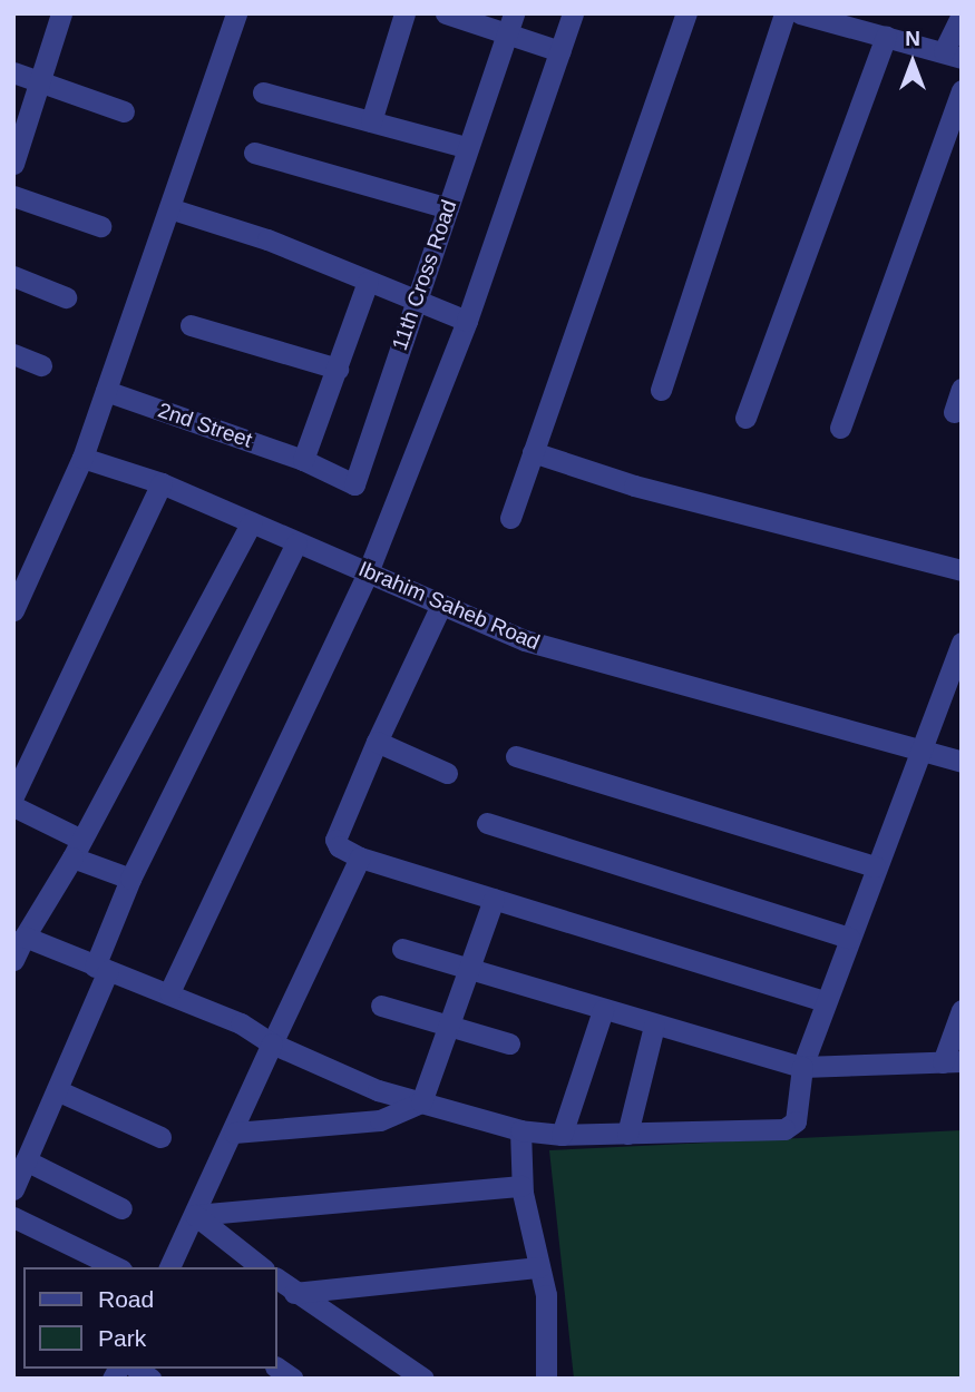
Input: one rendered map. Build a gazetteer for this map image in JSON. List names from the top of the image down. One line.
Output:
{"streets":{"street":["11th Cross Road","2nd Street","Ibrahim Saheb Road"]},"crossings":[["11th Cross Road","2nd Street"]],"legend":["Road","Park"],"north":"top"}
